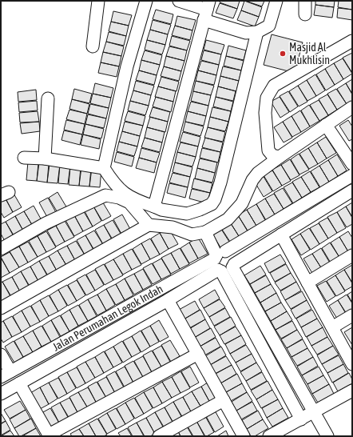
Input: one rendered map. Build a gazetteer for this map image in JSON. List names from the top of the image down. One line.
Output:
{"streets":{"street":["Jalan Perumahan Legok Indah"]},"places":["Masjid Al Mukhlisin"]}
